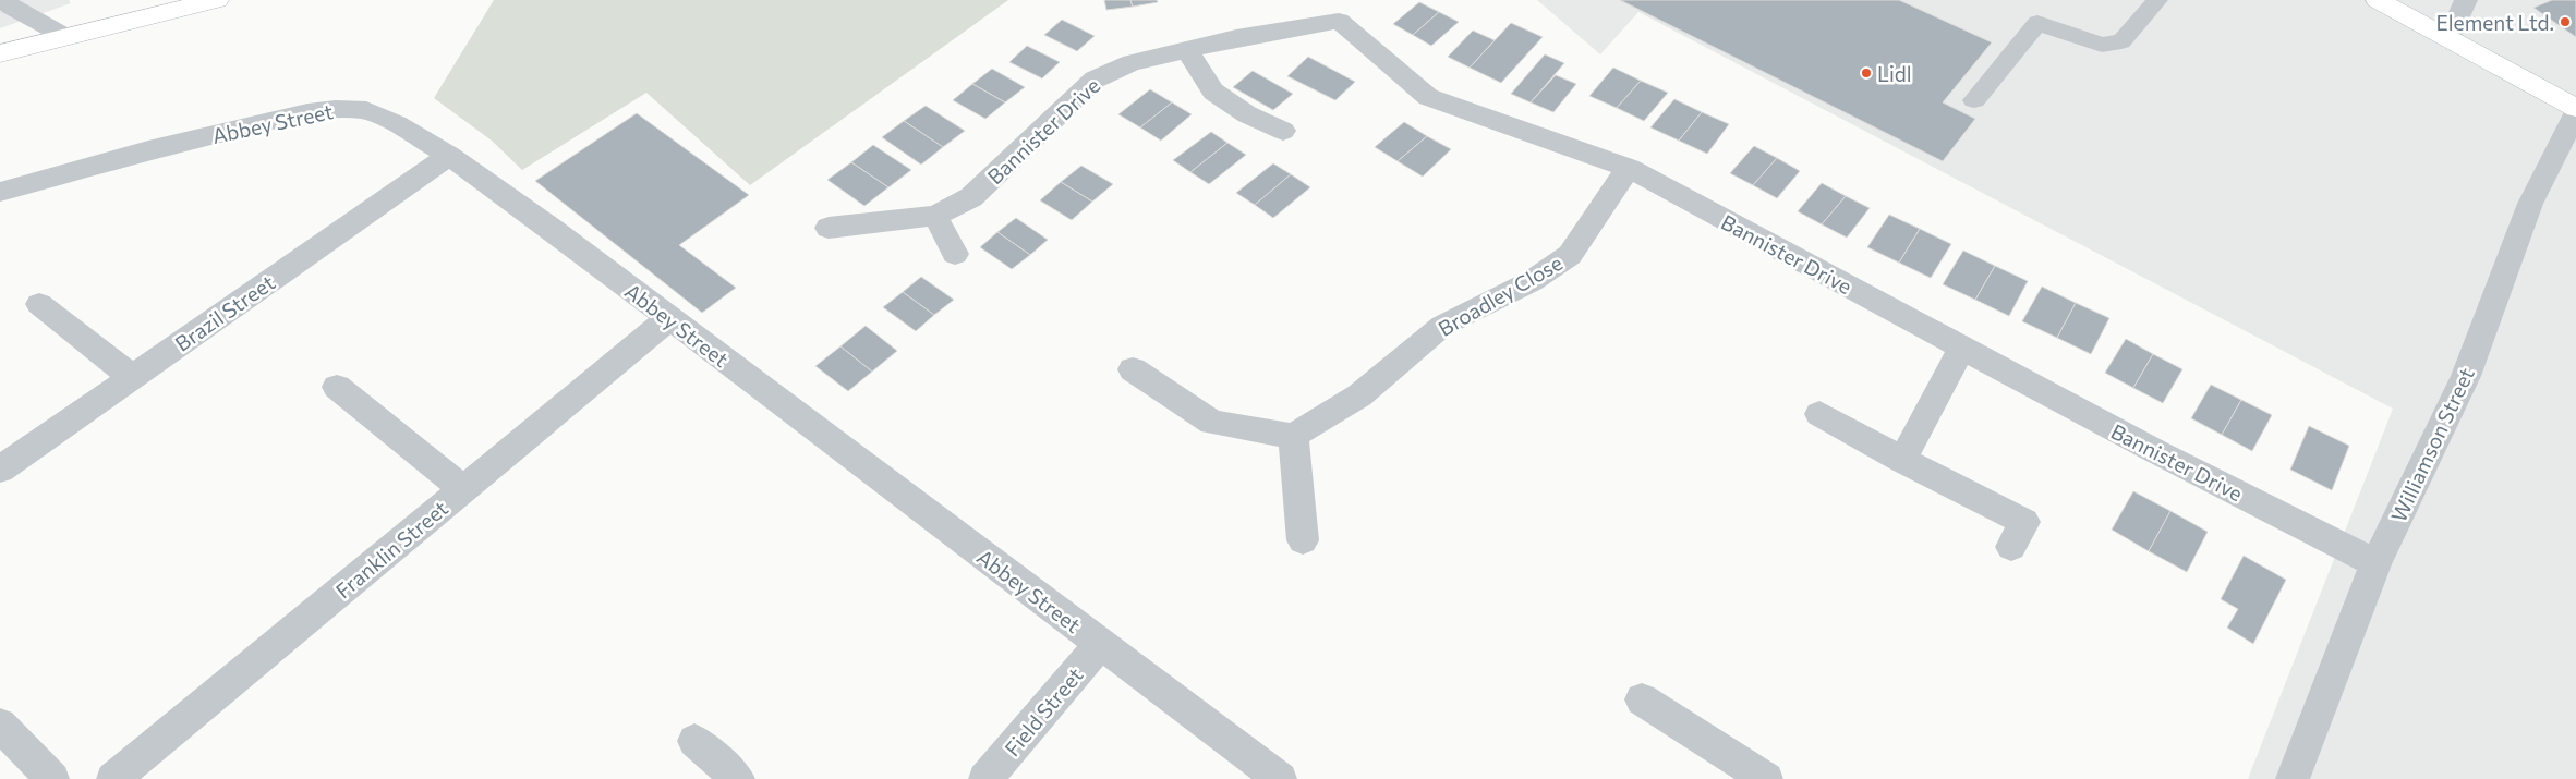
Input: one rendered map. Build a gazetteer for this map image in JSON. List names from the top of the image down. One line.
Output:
{"streets":{"street":["Abbey Street","Bannister Drive","Broadley Close","Brazil Street","Williamson Street","Franklin Street","Field Street"]},"crossings":[["Abbey Street","Brazil Street"],["Abbey Street","Franklin Street"],["Abbey Street","Field Street"],["Bannister Drive","Broadley Close"],["Bannister Drive","Williamson Street"]],"places":["Element Ltd.","Lidl"]}
